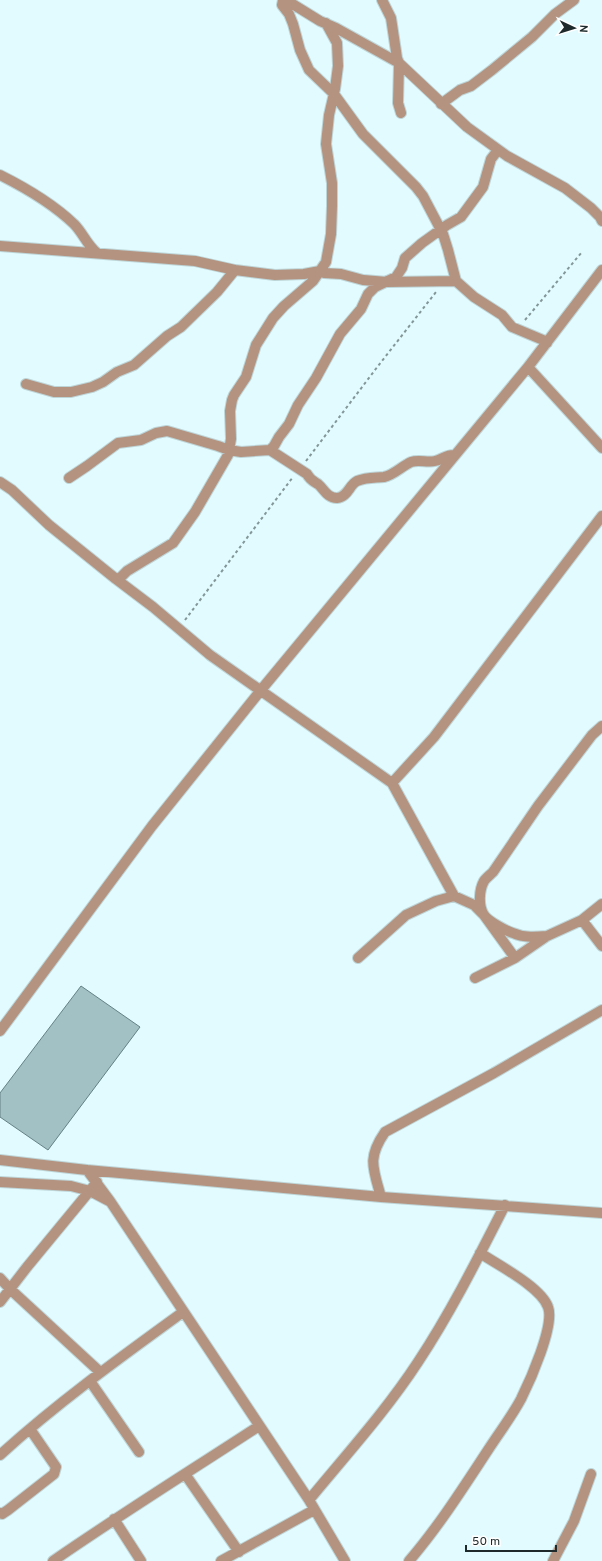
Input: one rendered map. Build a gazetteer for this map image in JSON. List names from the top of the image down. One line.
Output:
{"scale_bar":"50 m","north":"right"}
